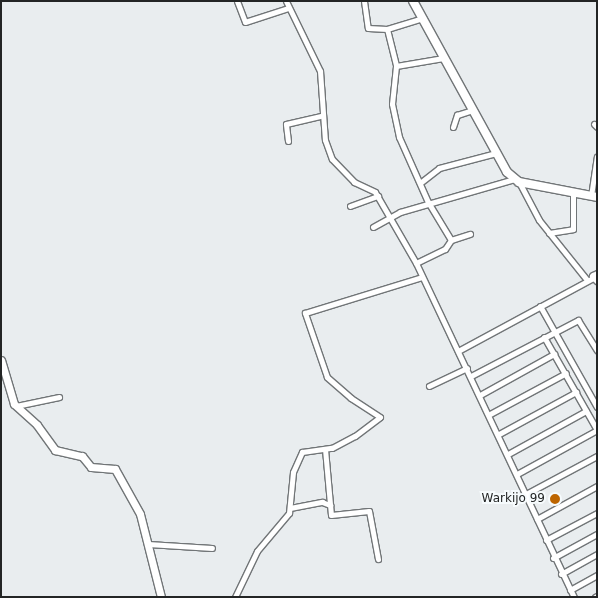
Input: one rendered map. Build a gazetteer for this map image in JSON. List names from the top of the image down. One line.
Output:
{"places":["Warkijo 99"]}
